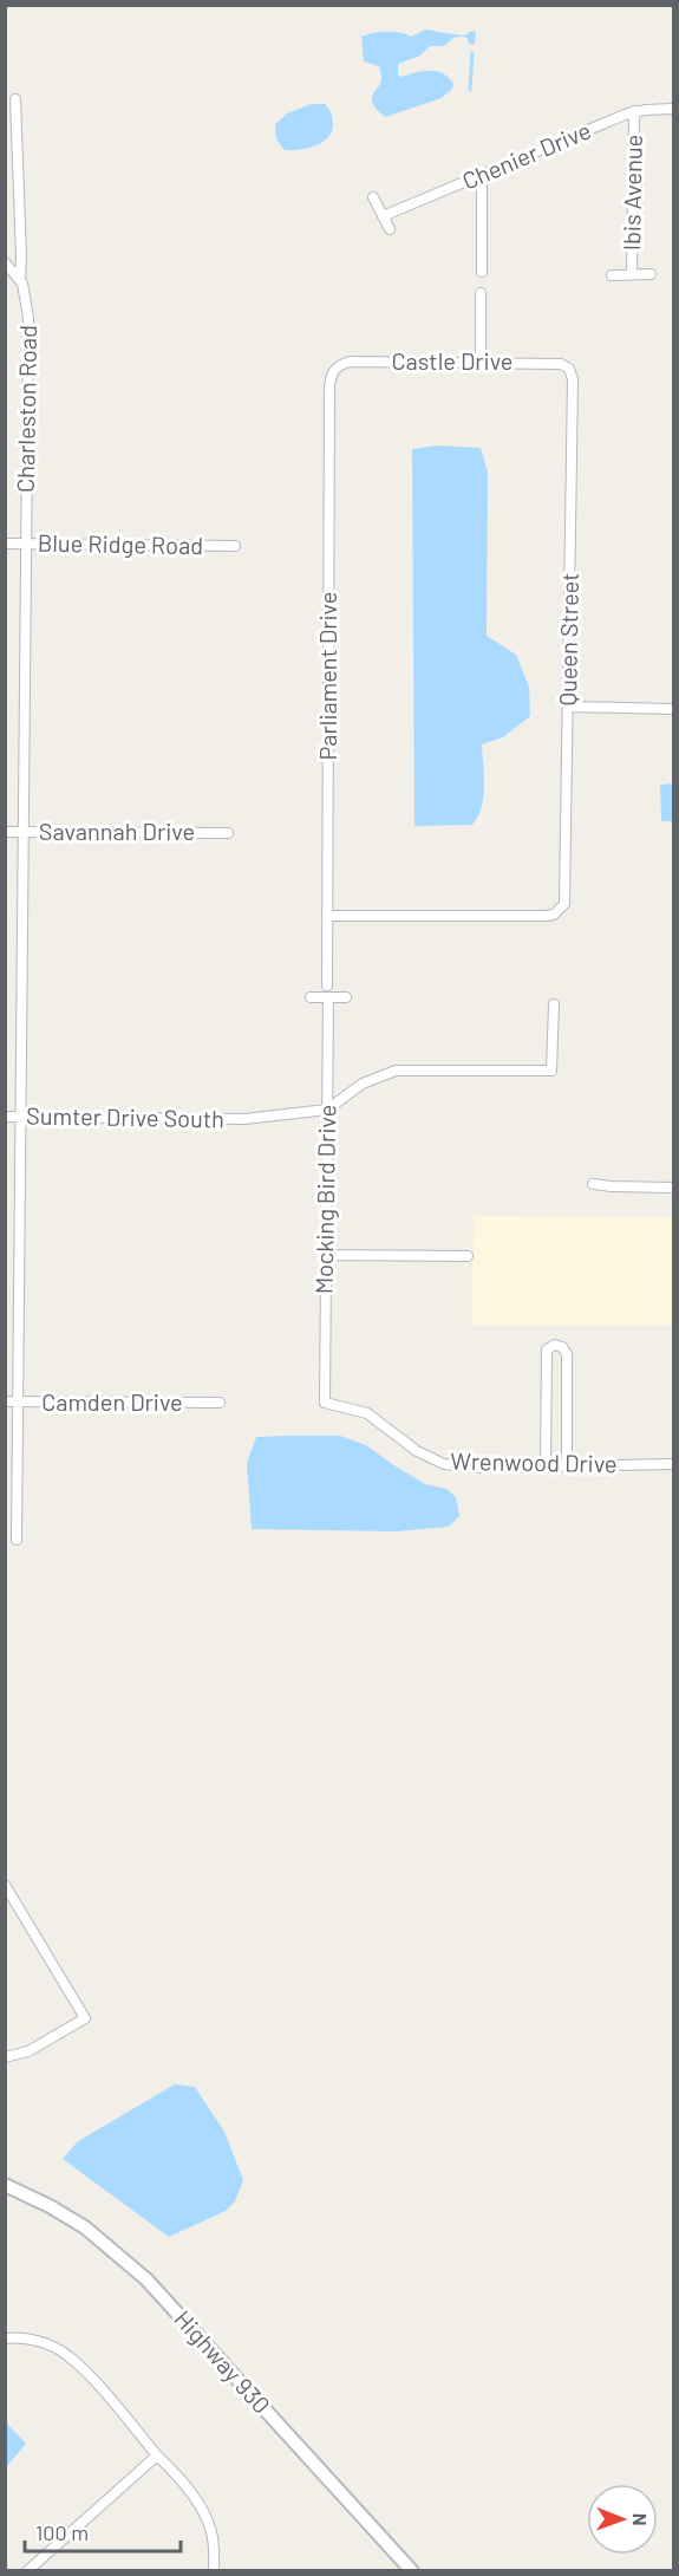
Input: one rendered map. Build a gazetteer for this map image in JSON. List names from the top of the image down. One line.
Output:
{"streets":{"street":["Chenier Drive","Ibis Avenue","Castle Drive","Charleston Road","Blue Ridge Road","Queen Street","Parliament Drive","Savannah Drive","Sumter Drive South","Mocking Bird Drive","Camden Drive","Wrenwood Drive","Highway 930"]},"crossings":[["Chenier Drive","Ibis Avenue"],["Castle Drive","Queen Street"],["Castle Drive","Parliament Drive"],["Charleston Road","Blue Ridge Road"],["Charleston Road","Savannah Drive"],["Charleston Road","Sumter Drive South"],["Charleston Road","Camden Drive"],["Queen Street","Parliament Drive"],["Sumter Drive South","Mocking Bird Drive"],["Mocking Bird Drive","Wrenwood Drive"]],"scale_bar":"100 m","north":"right"}
